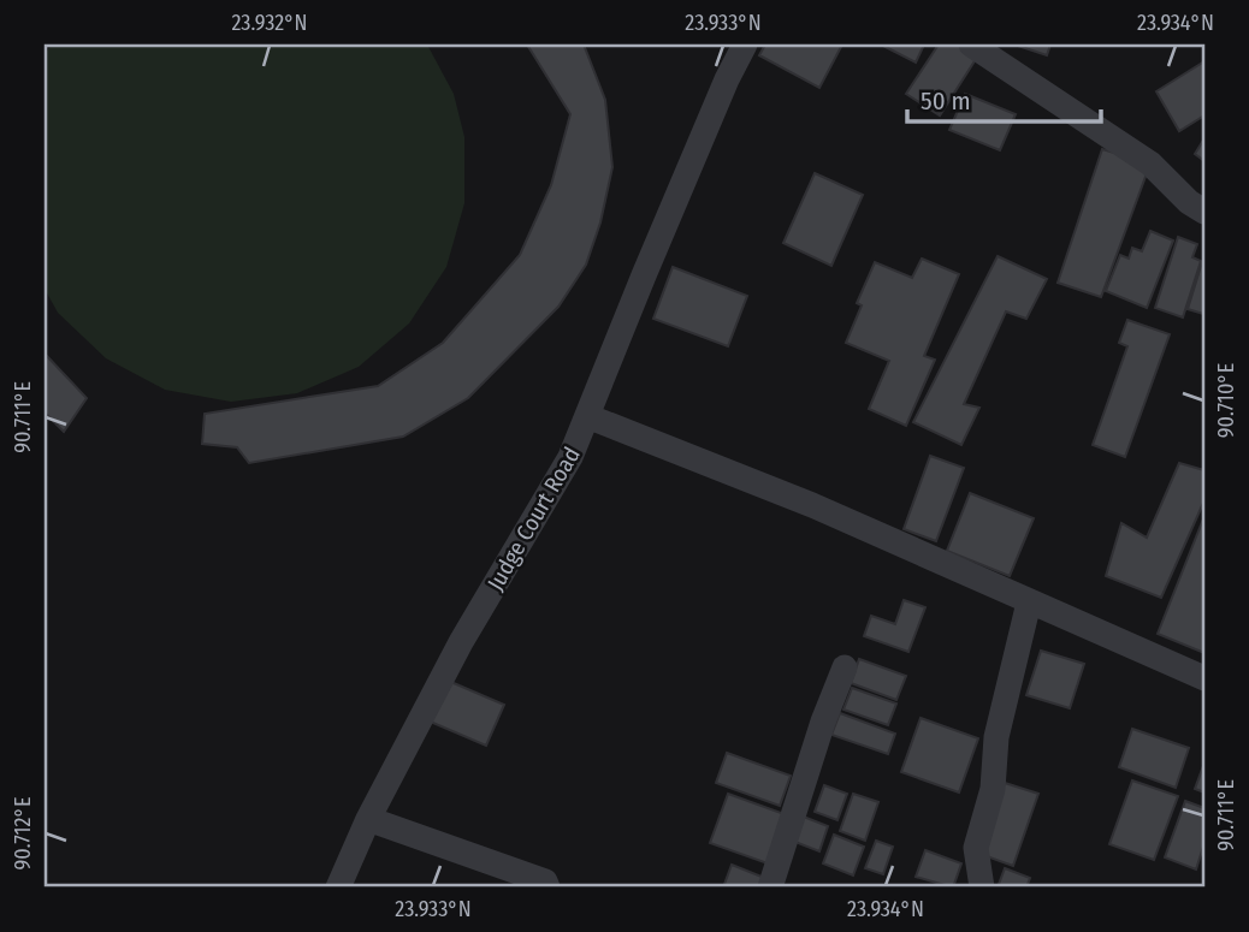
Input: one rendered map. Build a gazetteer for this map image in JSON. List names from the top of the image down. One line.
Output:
{"streets":{"street":["Judge Court Road"]},"scale_bar":"50 m","coordinates":["23.932°N","23.933°N","23.934°N","90.710°E","90.711°E","90.712°E"]}
